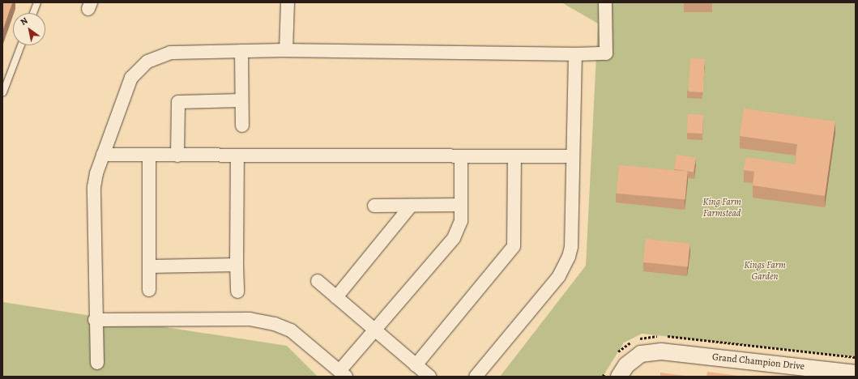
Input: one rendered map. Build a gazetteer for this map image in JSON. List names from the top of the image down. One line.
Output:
{"streets":{"street":["Grand Champion Drive"]},"parks":["King Farm Farmstead","Kings Farm Garden"],"north":"top left"}
